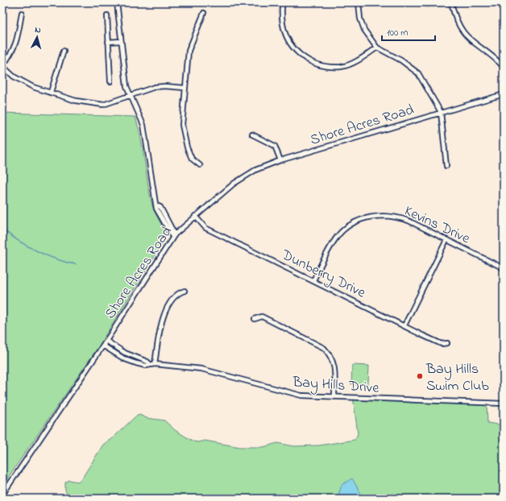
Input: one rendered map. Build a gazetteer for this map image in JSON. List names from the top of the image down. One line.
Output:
{"streets":{"street":["Shore Acres Road","Kevins Drive","Dunberry Drive","Bay Hills Drive"]},"crossings":[["Shore Acres Road","Dunberry Drive"],["Shore Acres Road","Bay Hills Drive"],["Kevins Drive","Dunberry Drive"]],"places":["Bay Hills Swim Club"],"scale_bar":"100 m","north":"top"}
